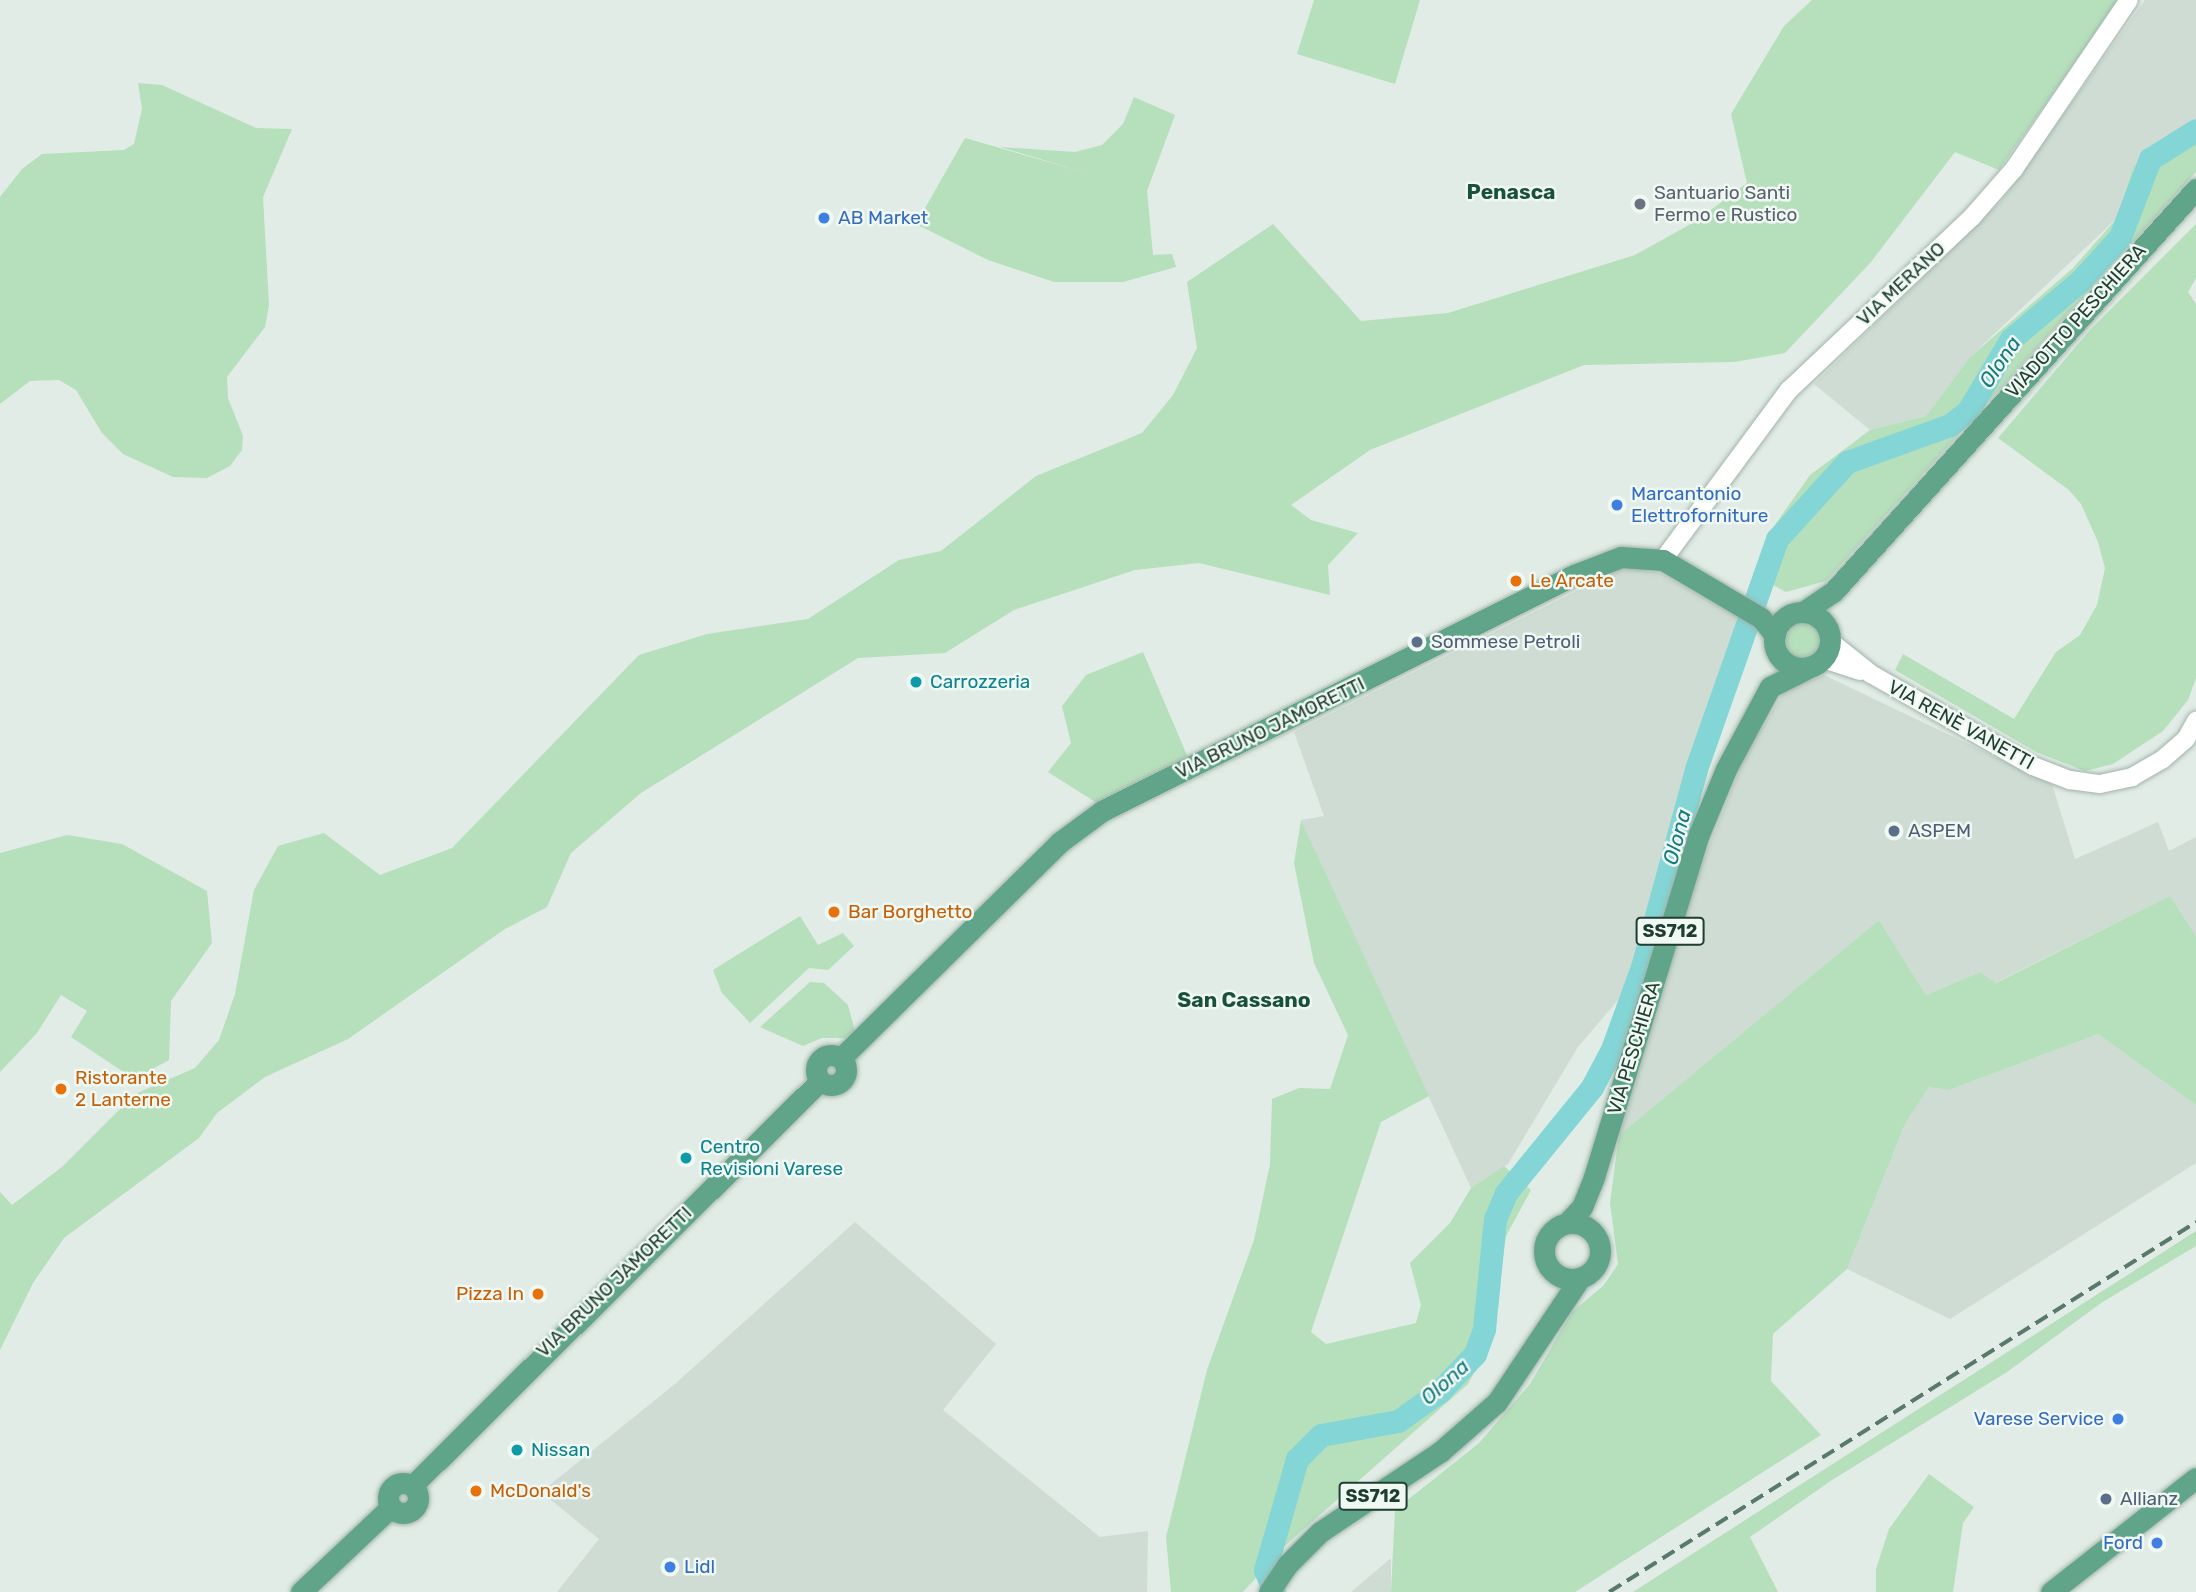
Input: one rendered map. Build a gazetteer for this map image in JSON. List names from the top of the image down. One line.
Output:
{"streets":{"main road":["VIADOTTO PESCHIERA","VIA BRUNO JAMORETTI","SS712","VIA PESCHIERA"],"street":["VIA MERANO","VIA RENÈ VANETTI"]},"crossings":[["VIA MERANO","VIA BRUNO JAMORETTI"],["VIA BRUNO JAMORETTI","VIA PESCHIERA"],["SS712","VIA PESCHIERA"]],"districts":["Penasca","San Cassano"],"water":["Olona"],"places":["Santuario Santi Fermo e Rustico","AB Market","Marcantonio Elettroforniture","Le Arcate","Sommese Petroli","Carrozzeria","ASPEM","Bar Borghetto","Ristorante 2 Lanterne","Centro Revisioni Varese","Pizza In","Varese Service","Nissan","McDonald's","Allianz","Ford","Lidl"]}
